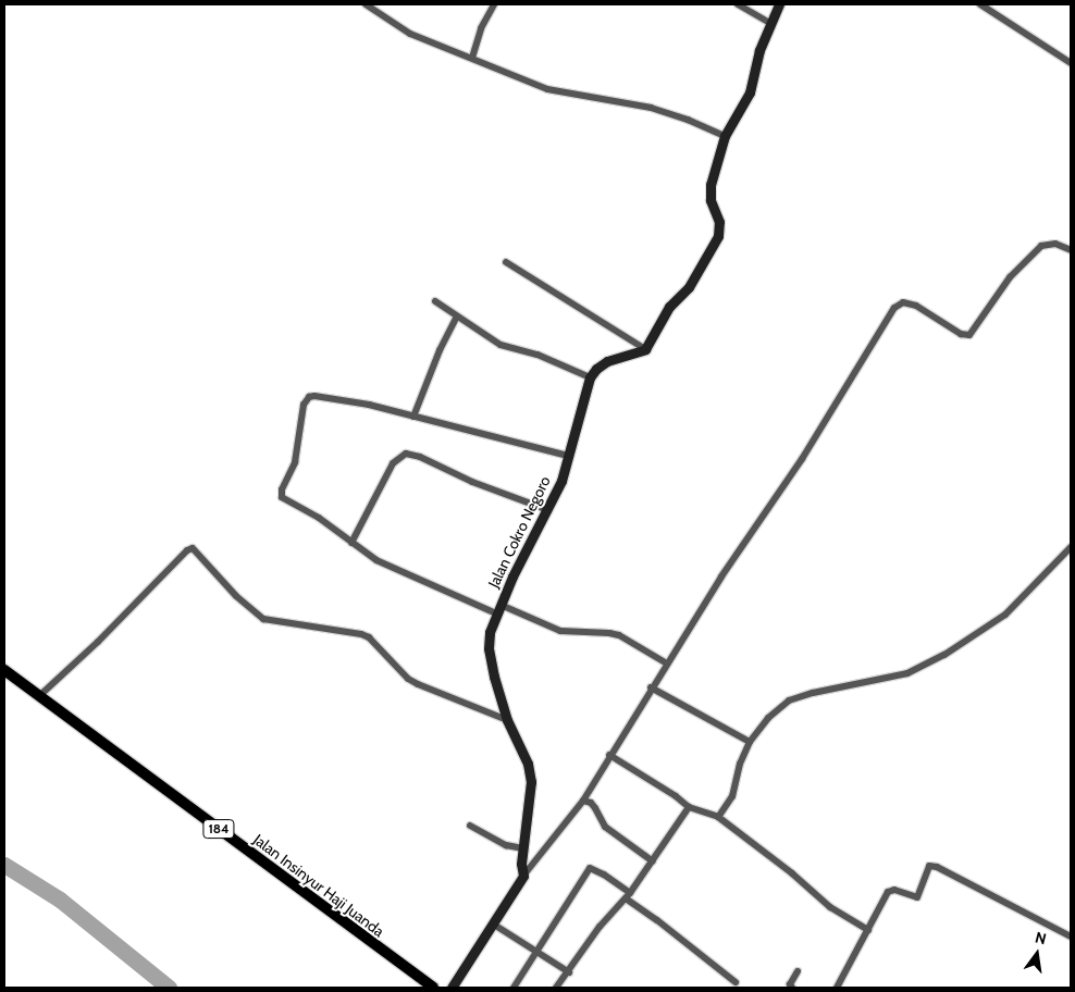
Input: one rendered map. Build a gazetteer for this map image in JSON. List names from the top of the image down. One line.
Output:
{"streets":{"main road":["184","Jalan Insinyur Haji Juanda"],"street":["Jalan Cokro Negoro"]},"north":"top"}
